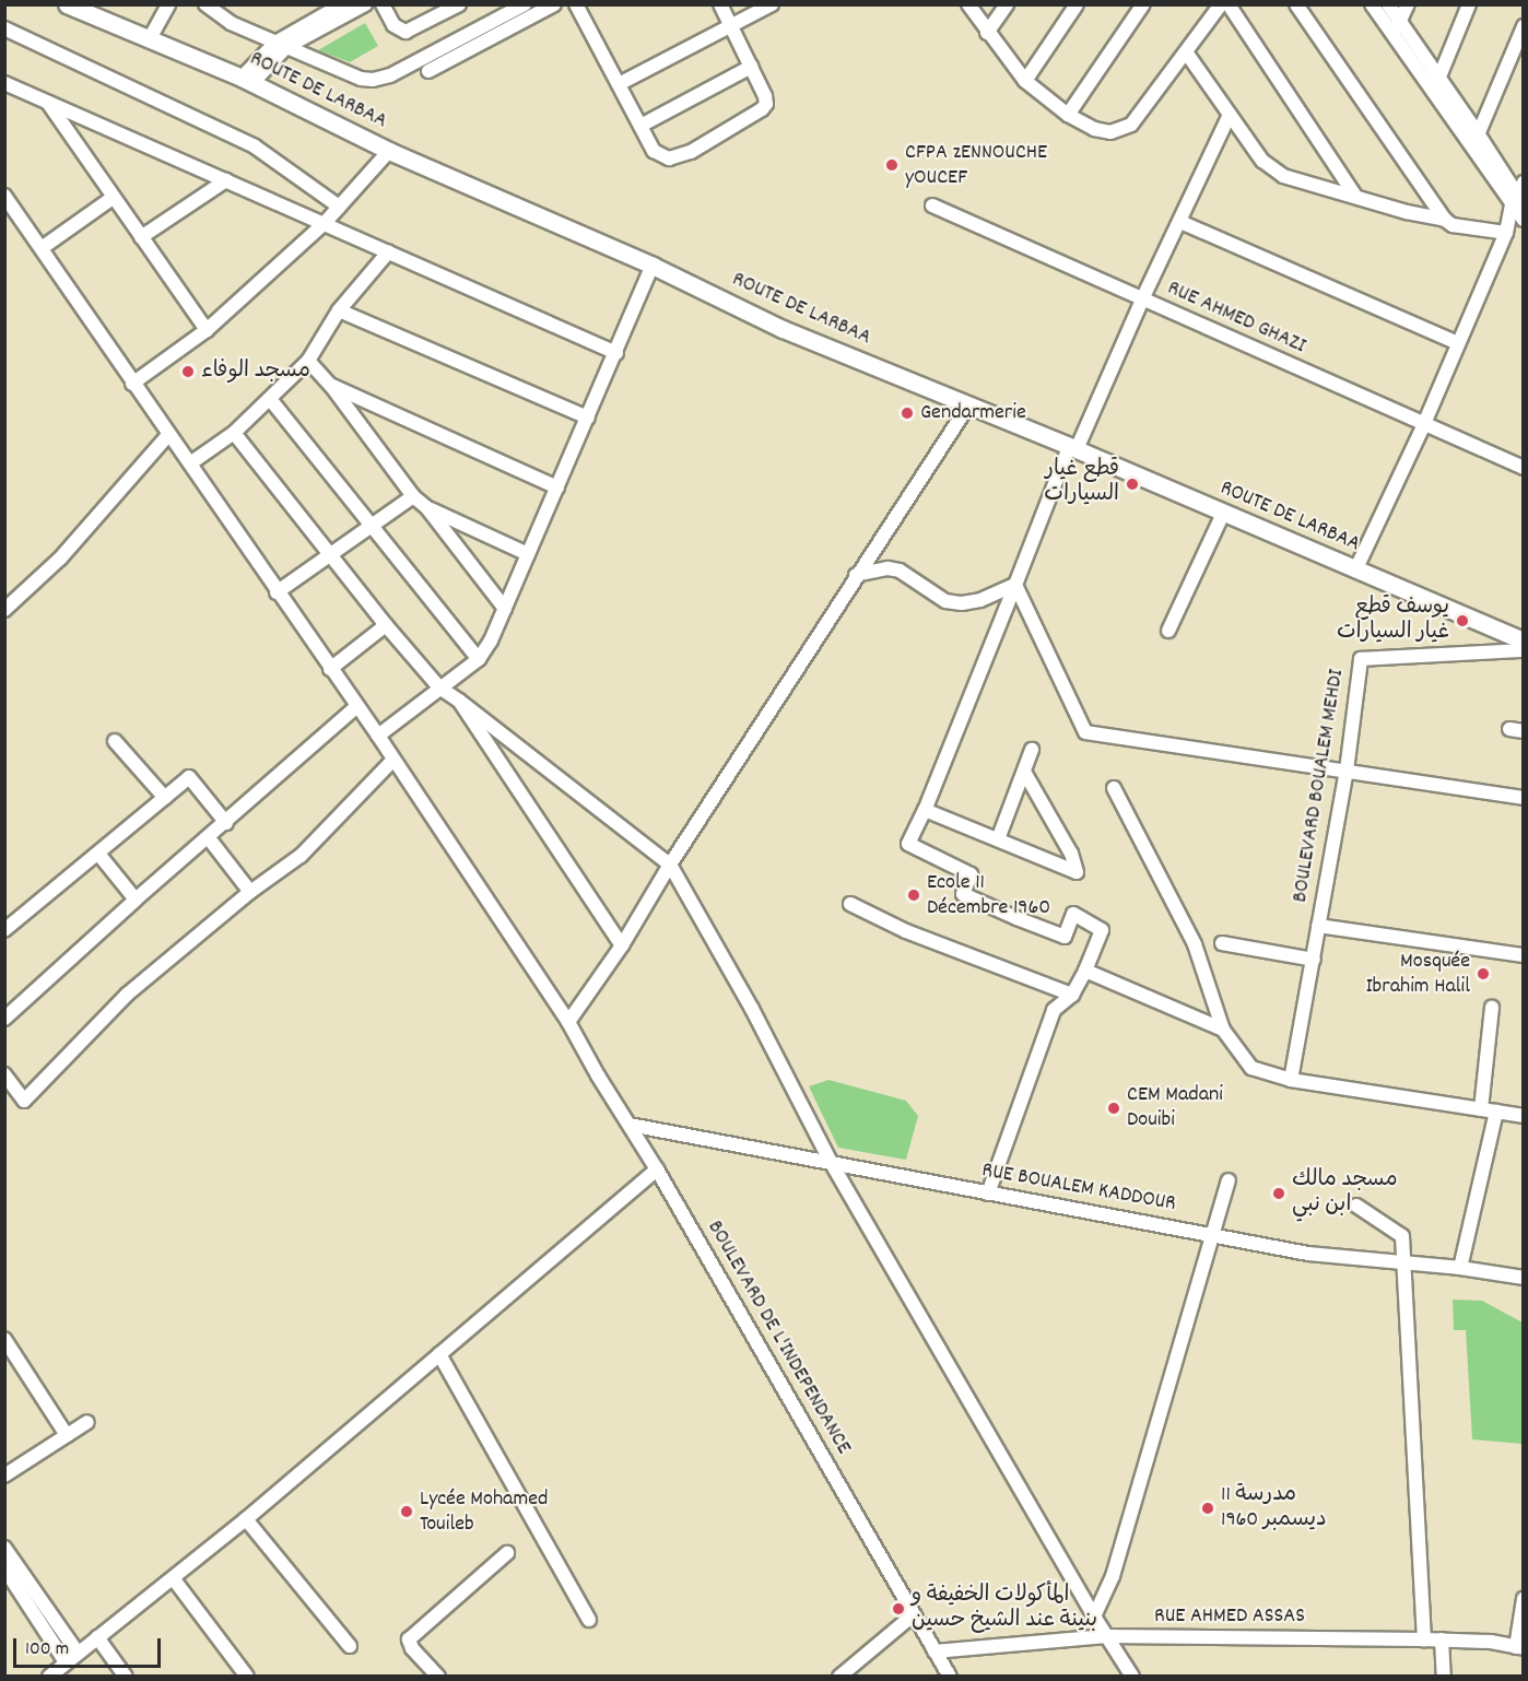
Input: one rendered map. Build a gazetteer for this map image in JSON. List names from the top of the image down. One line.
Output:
{"streets":{"main road":["ROUTE DE LARBAA"],"street":["RUE AHMED GHAZI","BOULEVARD BOUALEM MEHDI","RUE BOUALEM KADDOUR","BOULEVARD DE L'INDEPENDANCE","RUE AHMED ASSAS"]},"crossings":[["RUE BOUALEM KADDOUR","BOULEVARD DE L'INDEPENDANCE"],["BOULEVARD DE L'INDEPENDANCE","RUE AHMED ASSAS"]],"places":["CFPA zENNOUCHE yOUCEF","مسجد الوفاء","Gendarmerie","قطع غيار السيارات","يوسف قطع غيار السيارات","Ecole 11 Décembre 1960","Mosquée Ibrahim Halil","CEM Madani Douibi","مسجد مالك ابن نبي","مدرسة 11 ديسمبر 1960","Lycée Mohamed Touileb","المأكولات الخفيفة و بنينة عند الشيخ حسين"],"scale_bar":"100 m"}
